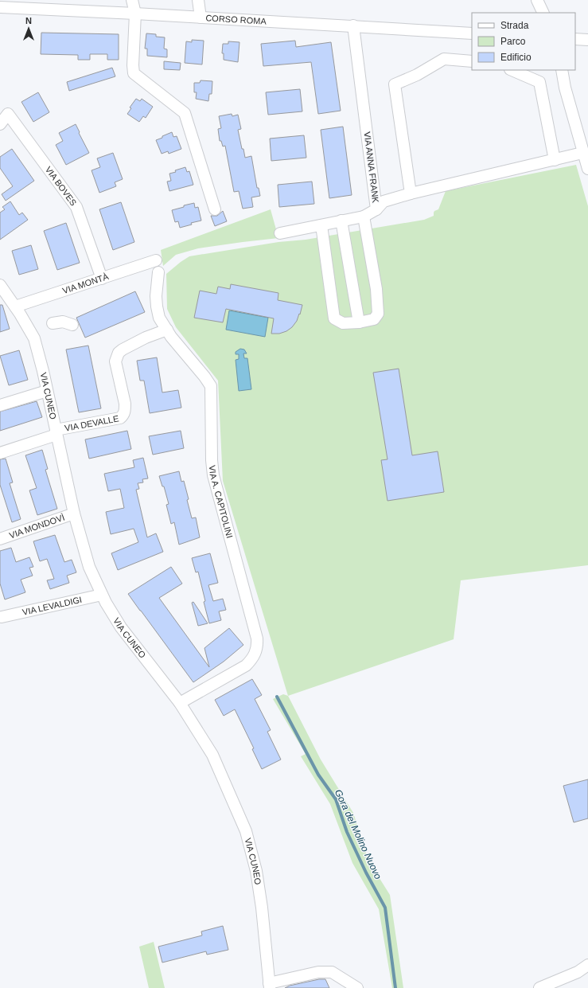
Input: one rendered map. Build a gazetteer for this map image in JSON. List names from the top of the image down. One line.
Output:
{"streets":{"street":["CORSO ROMA","VIA ANNA FRANK","VIA BOVES","VIA MONTÀ","VIA CUNEO","VIA DEVALLE","VIA A. CAPITOLINI","VIA MONDOVÌ","VIA LEVALDIGI"]},"crossings":[["CORSO ROMA","VIA ANNA FRANK"],["VIA BOVES","VIA MONTÀ"],["VIA MONTÀ","VIA CUNEO"],["VIA CUNEO","VIA DEVALLE"],["VIA CUNEO","VIA A. CAPITOLINI"],["VIA CUNEO","VIA MONDOVÌ"],["VIA CUNEO","VIA LEVALDIGI"],["VIA DEVALLE","VIA A. CAPITOLINI"]],"water":["Gora del Molino Nuovo"],"legend":["Strada","Parco","Edificio"],"north":"top"}
